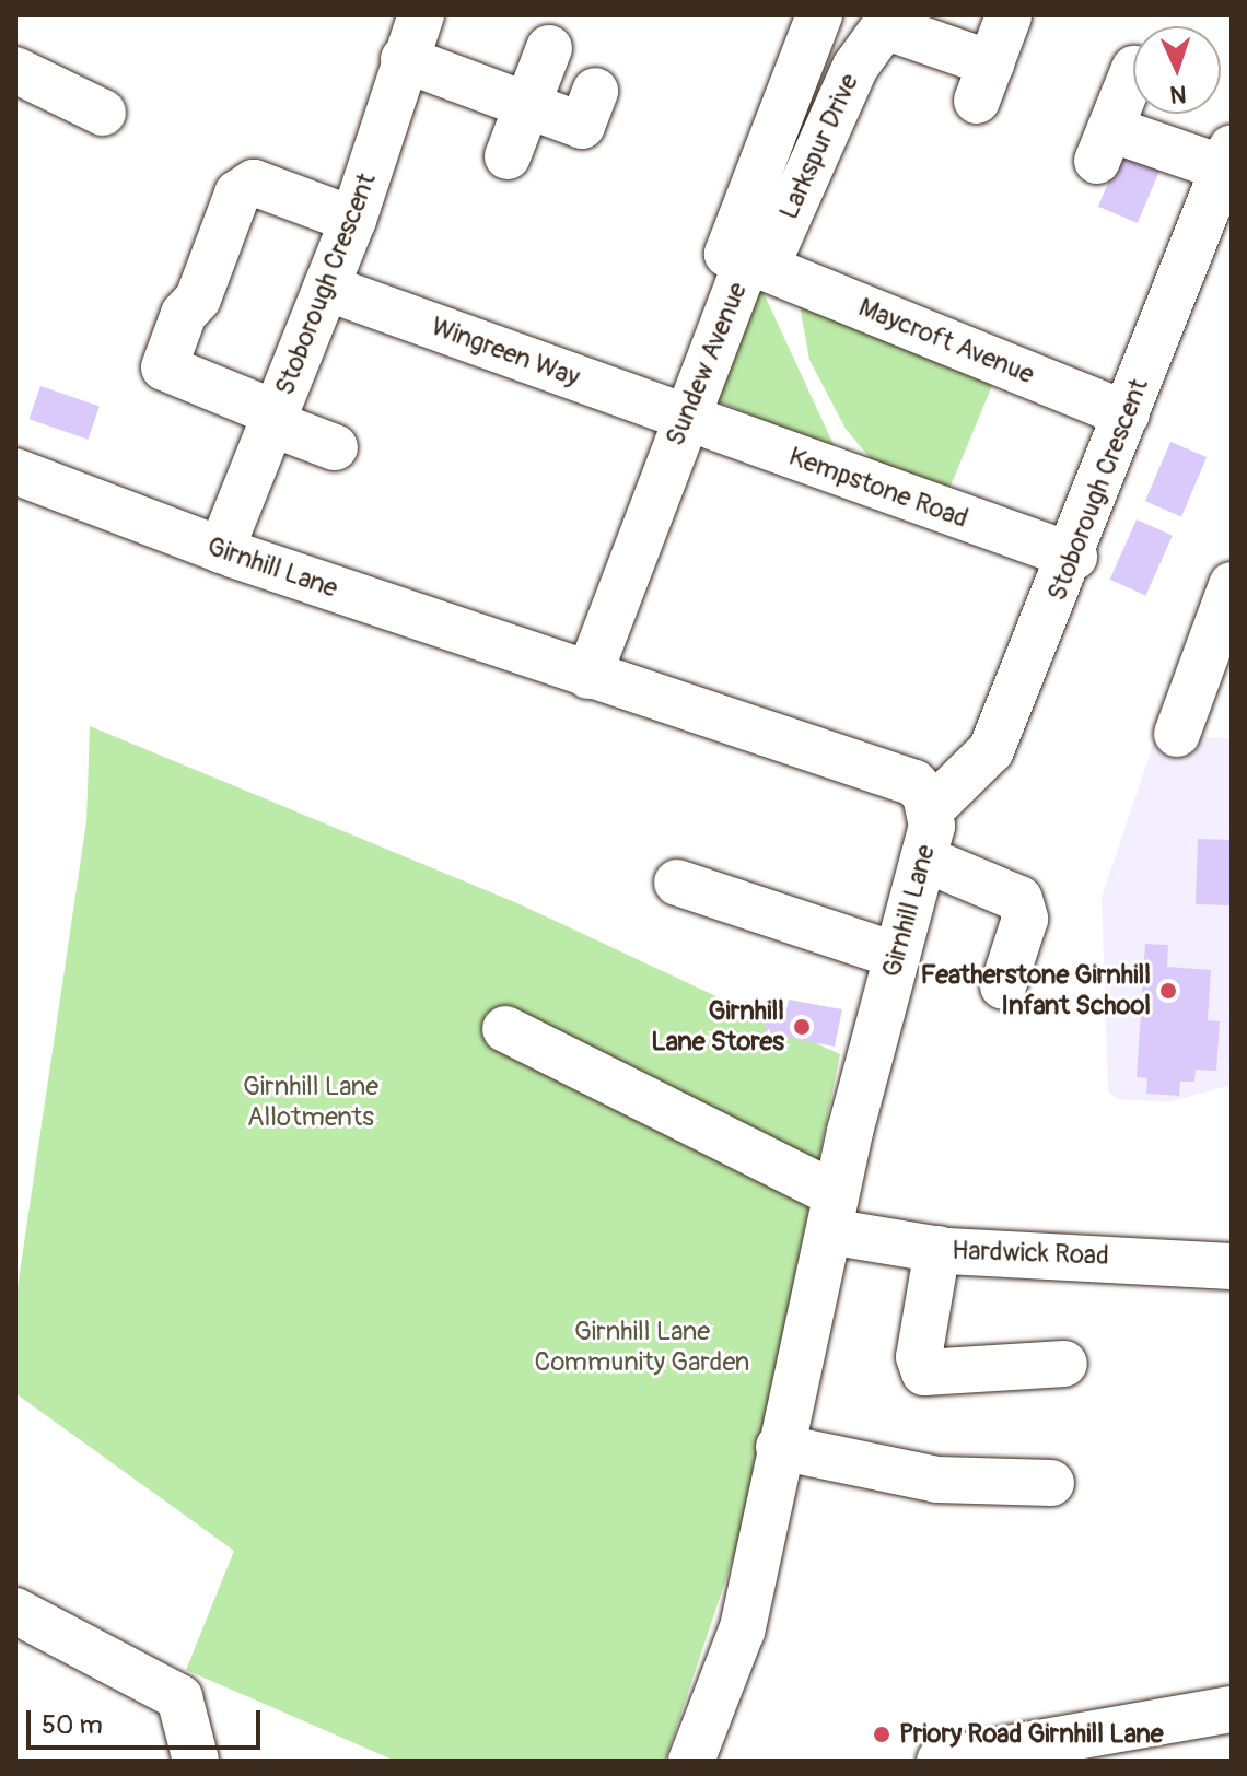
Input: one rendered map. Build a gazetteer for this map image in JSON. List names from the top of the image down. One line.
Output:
{"streets":{"street":["Larkspur Drive","Stoborough Crescent","Maycroft Avenue","Wingreen Way","Sundew Avenue","Kempstone Road","Girnhill Lane","Hardwick Road"]},"crossings":[["Larkspur Drive","Maycroft Avenue"],["Larkspur Drive","Sundew Avenue"],["Stoborough Crescent","Maycroft Avenue"],["Stoborough Crescent","Wingreen Way"],["Stoborough Crescent","Kempstone Road"],["Stoborough Crescent","Girnhill Lane"],["Maycroft Avenue","Sundew Avenue"],["Wingreen Way","Sundew Avenue"],["Wingreen Way","Kempstone Road"],["Sundew Avenue","Kempstone Road"],["Sundew Avenue","Girnhill Lane"],["Girnhill Lane","Hardwick Road"]],"parks":["Girnhill Lane Allotments","Girnhill Lane Community Garden"],"places":["Featherstone Girnhill Infant School","Girnhill Lane Stores","Priory Road Girnhill Lane"],"scale_bar":"50 m","north":"bottom"}
